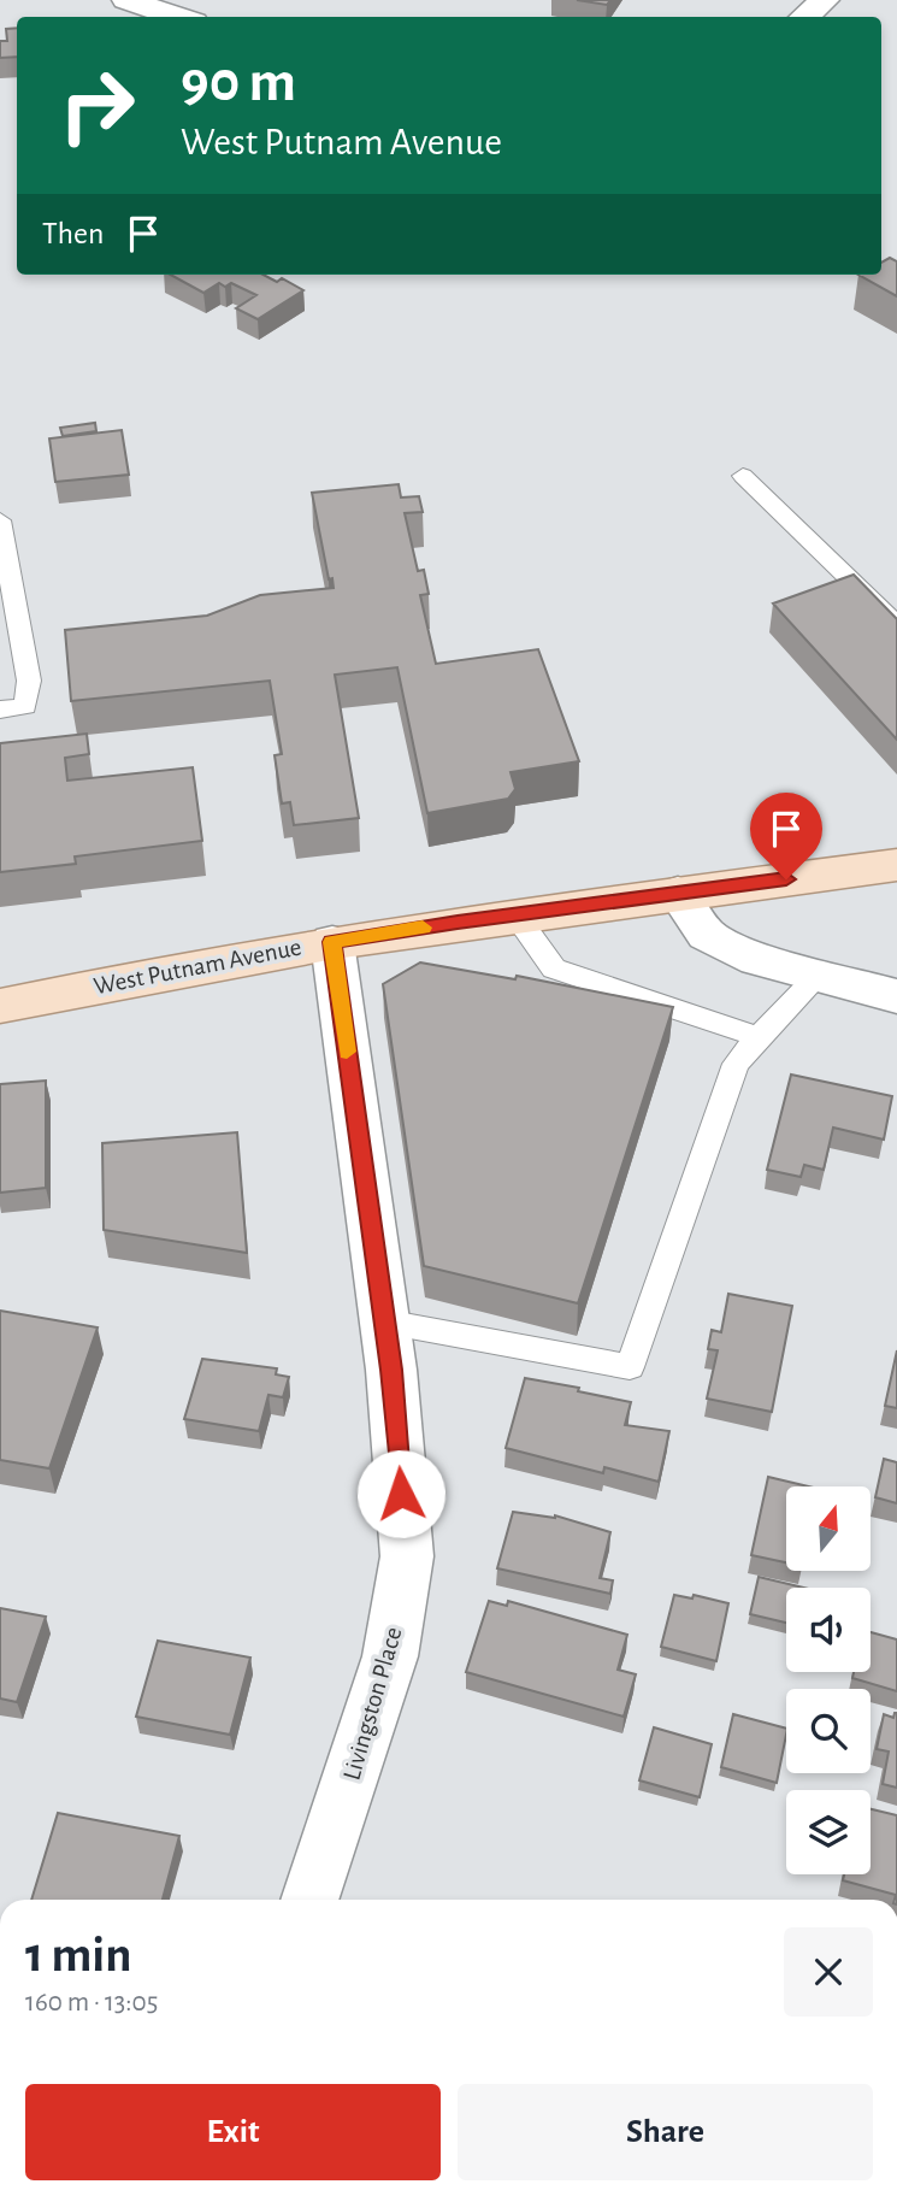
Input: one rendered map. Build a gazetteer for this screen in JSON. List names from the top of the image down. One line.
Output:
{"streets":{"main road":["West Putnam Avenue"],"street":["Livingston Place"]},"crossings":[["West Putnam Avenue","Livingston Place"]],"north":"top","page":{"turn":["90 m","West Putnam Avenue"],"then":"Then","heading":["1 min","160 m · 13:05"],"buttons":["Exit","Share"]}}
